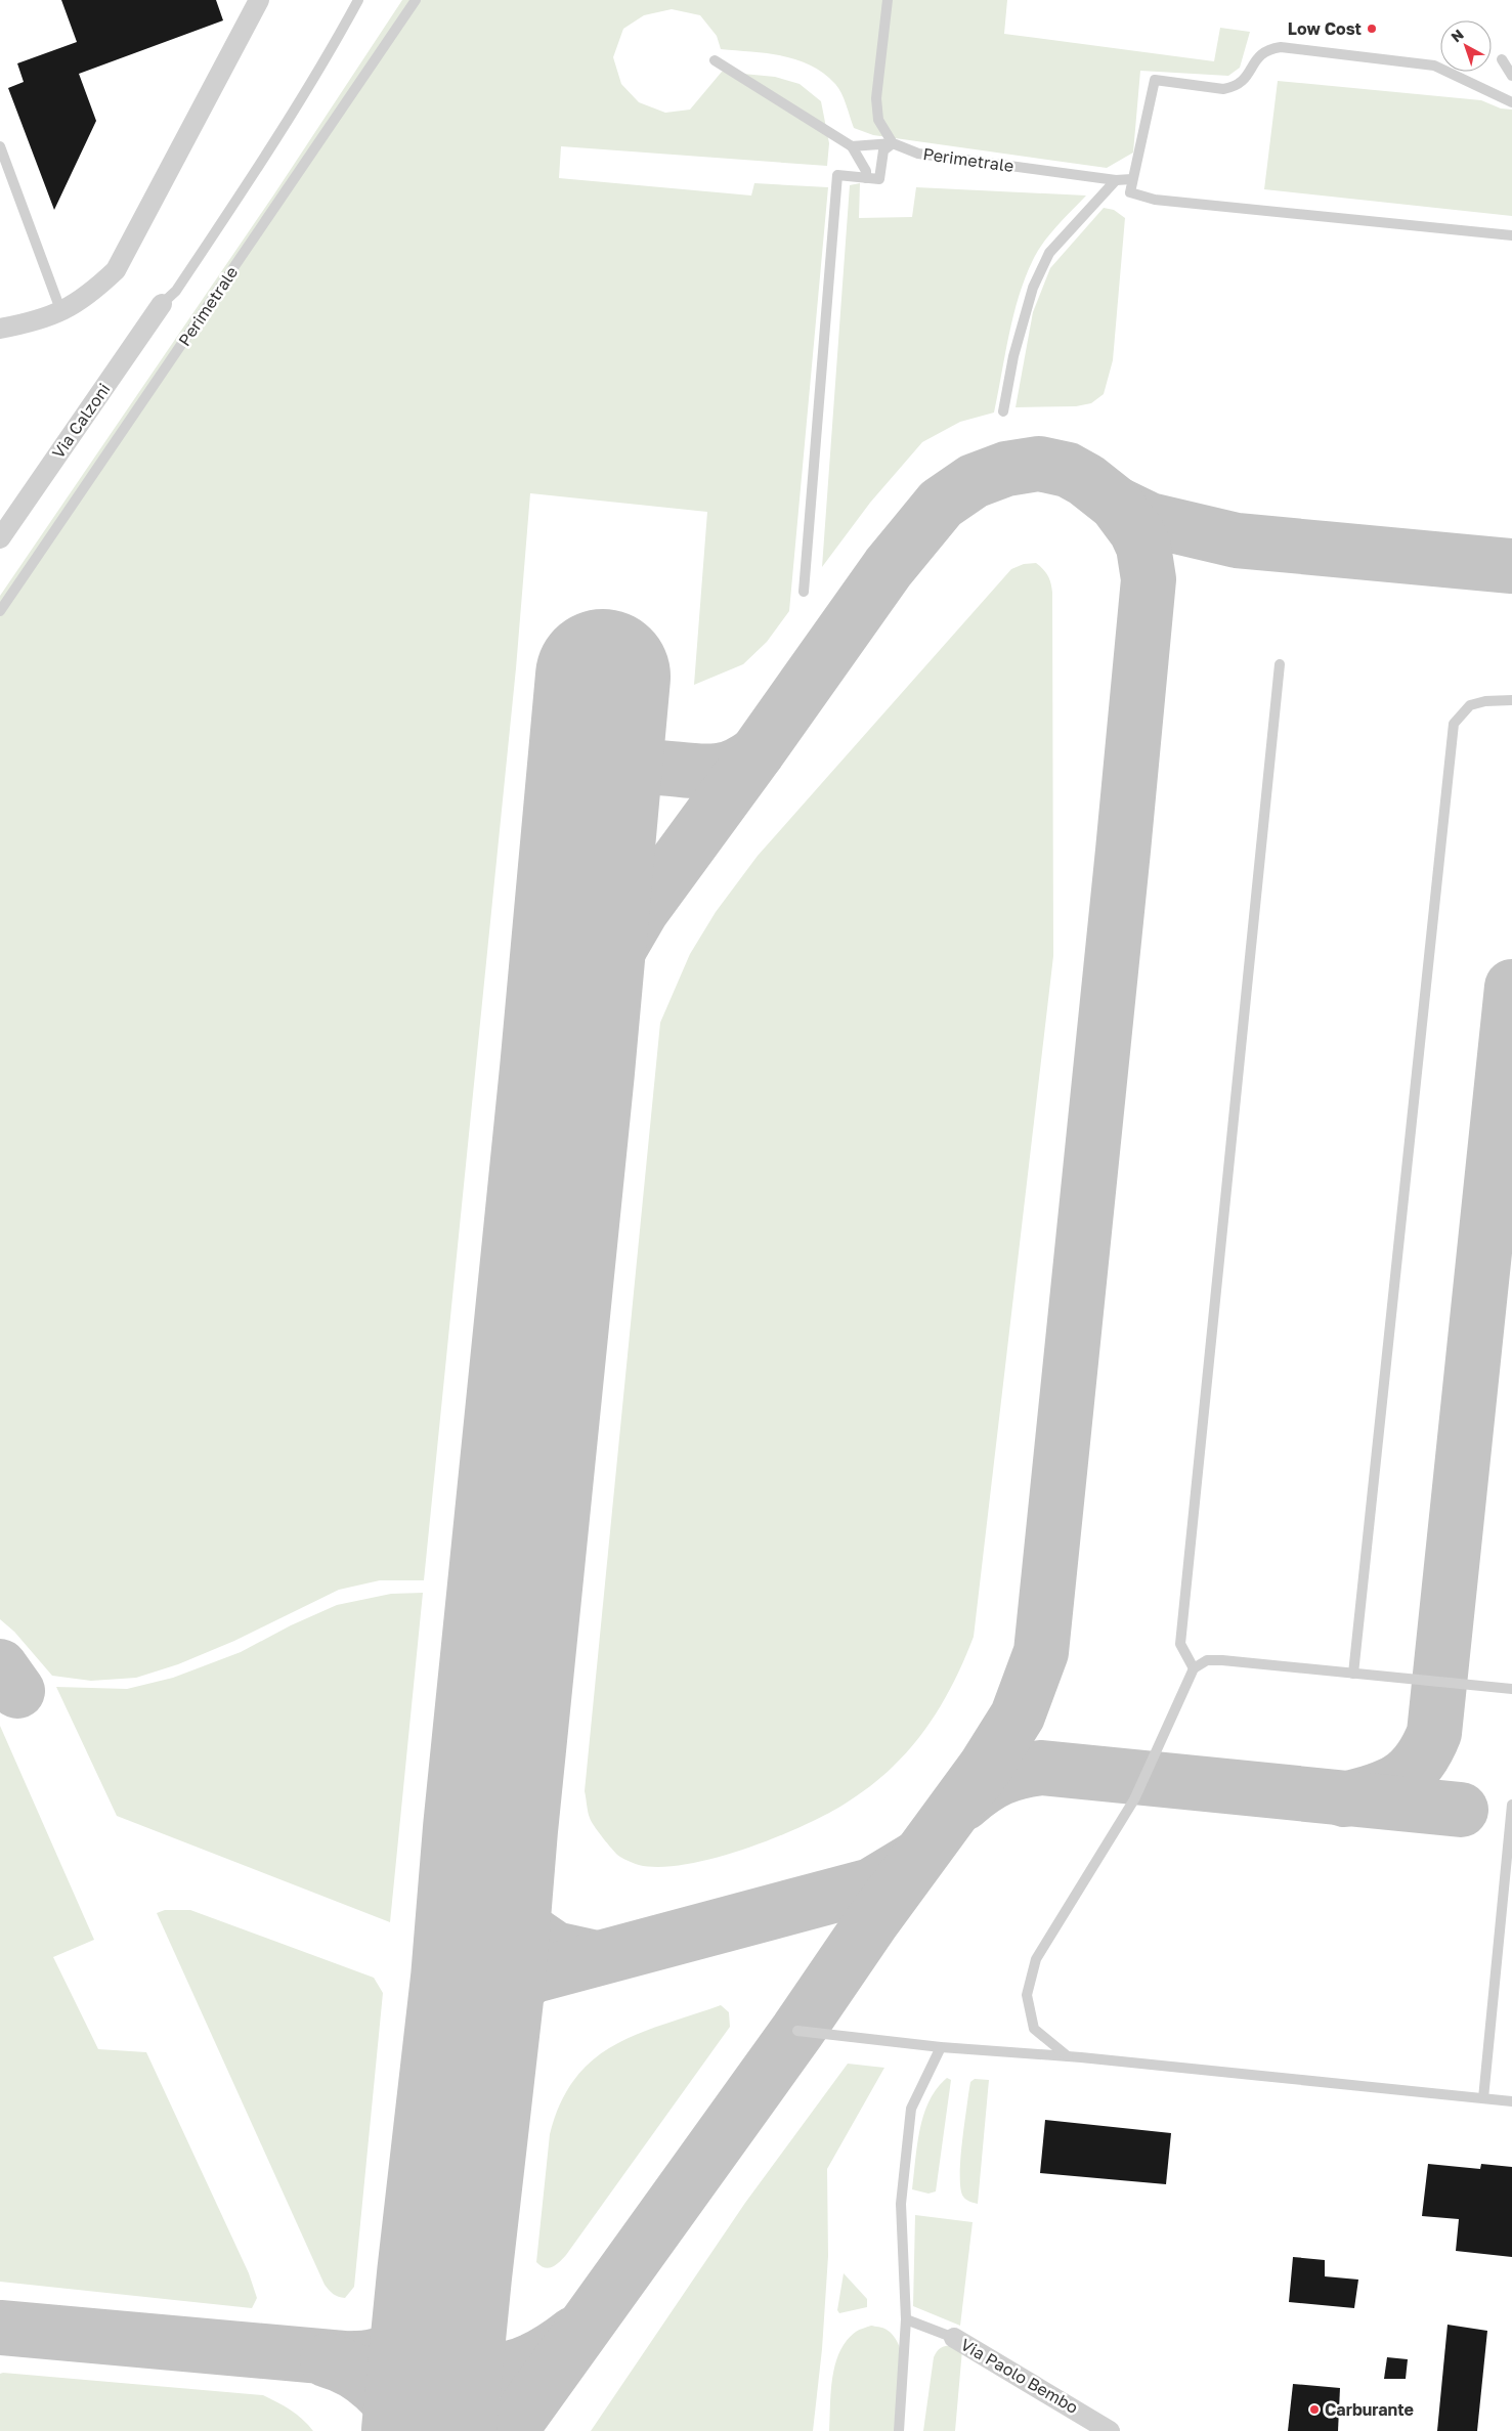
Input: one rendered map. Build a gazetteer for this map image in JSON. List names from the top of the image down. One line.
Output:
{"streets":{"street":["Via Calzoni","Via Paolo Bembo"],"lane":["Perimetrale"]},"places":["Low Cost","Carburante"],"north":"top left"}
